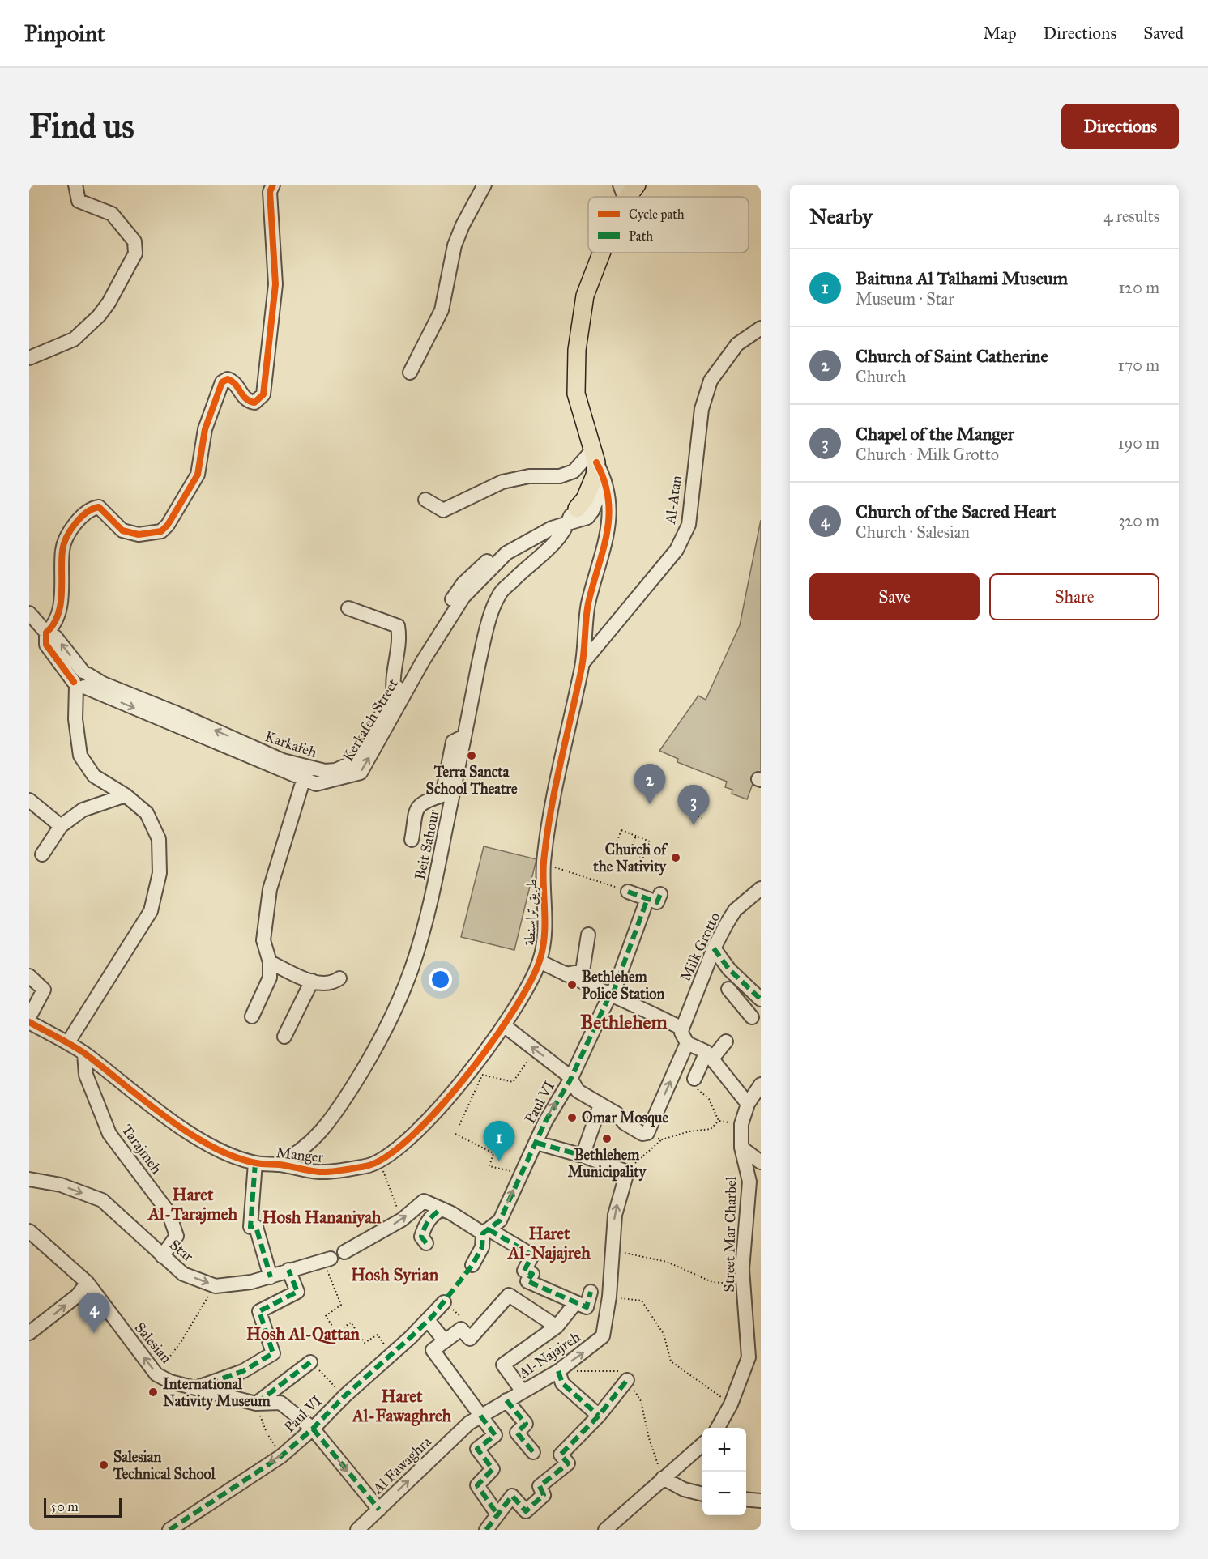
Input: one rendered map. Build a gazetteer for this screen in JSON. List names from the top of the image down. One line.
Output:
{"streets":{"street":["Al-Atan","Kerkafeh Street","Karkafeh","Beit Sahour","طريق تراسنطة","Milk Grotto","Paul VI","Tarajmeh","Manger","Street Mar Charbel","Star","Salesian","Al-Najajreh","Al Fawaghra"]},"crossings":[["Al-Atan","طريق تراسنطة"],["Kerkafeh Street","Karkafeh"],["Karkafeh","Beit Sahour"],["Beit Sahour","Manger"],["Paul VI","Salesian"],["Tarajmeh","Manger"],["Tarajmeh","Star"],["Salesian","Al Fawaghra"],["Al-Najajreh","Al Fawaghra"]],"one_way":["Kerkafeh Street","Star","Al Fawaghra"],"districts":["Bethlehem","Haret Al-Tarajmeh","Hosh Hananiyah","Haret Al-Najajreh","Hosh Syrian","Hosh Al-Qattan","Haret Al-Fawaghreh"],"places":["Terra Sancta School Theatre","Church of the Nativity","Bethlehem Police Station","Omar Mosque","Bethlehem Municipality","International Nativity Museum","Salesian Technical School"],"legend":["Cycle path","Path"],"scale_bar":"50 m","page":{"header":"Pinpoint","nav":["Map","Directions","Saved"],"buttons":["Directions",["Save","Share"]],"title":"Find us","heading":["Nearby","4 results"],"list":[{"mark":"1","name":"Baituna Al Talhami Museum","note":"Museum · Star","value":"120 m"},{"mark":"2","name":"Church of Saint Catherine","note":"Church","value":"170 m"},{"mark":"3","name":"Chapel of the Manger","note":"Church · Milk Grotto","value":"190 m"},{"mark":"4","name":"Church of the Sacred Heart","note":"Church · Salesian","value":"320 m"}],"pins":["2","3","1","4"],"map_buttons":["+","−"],"scale":"50 m"}}
